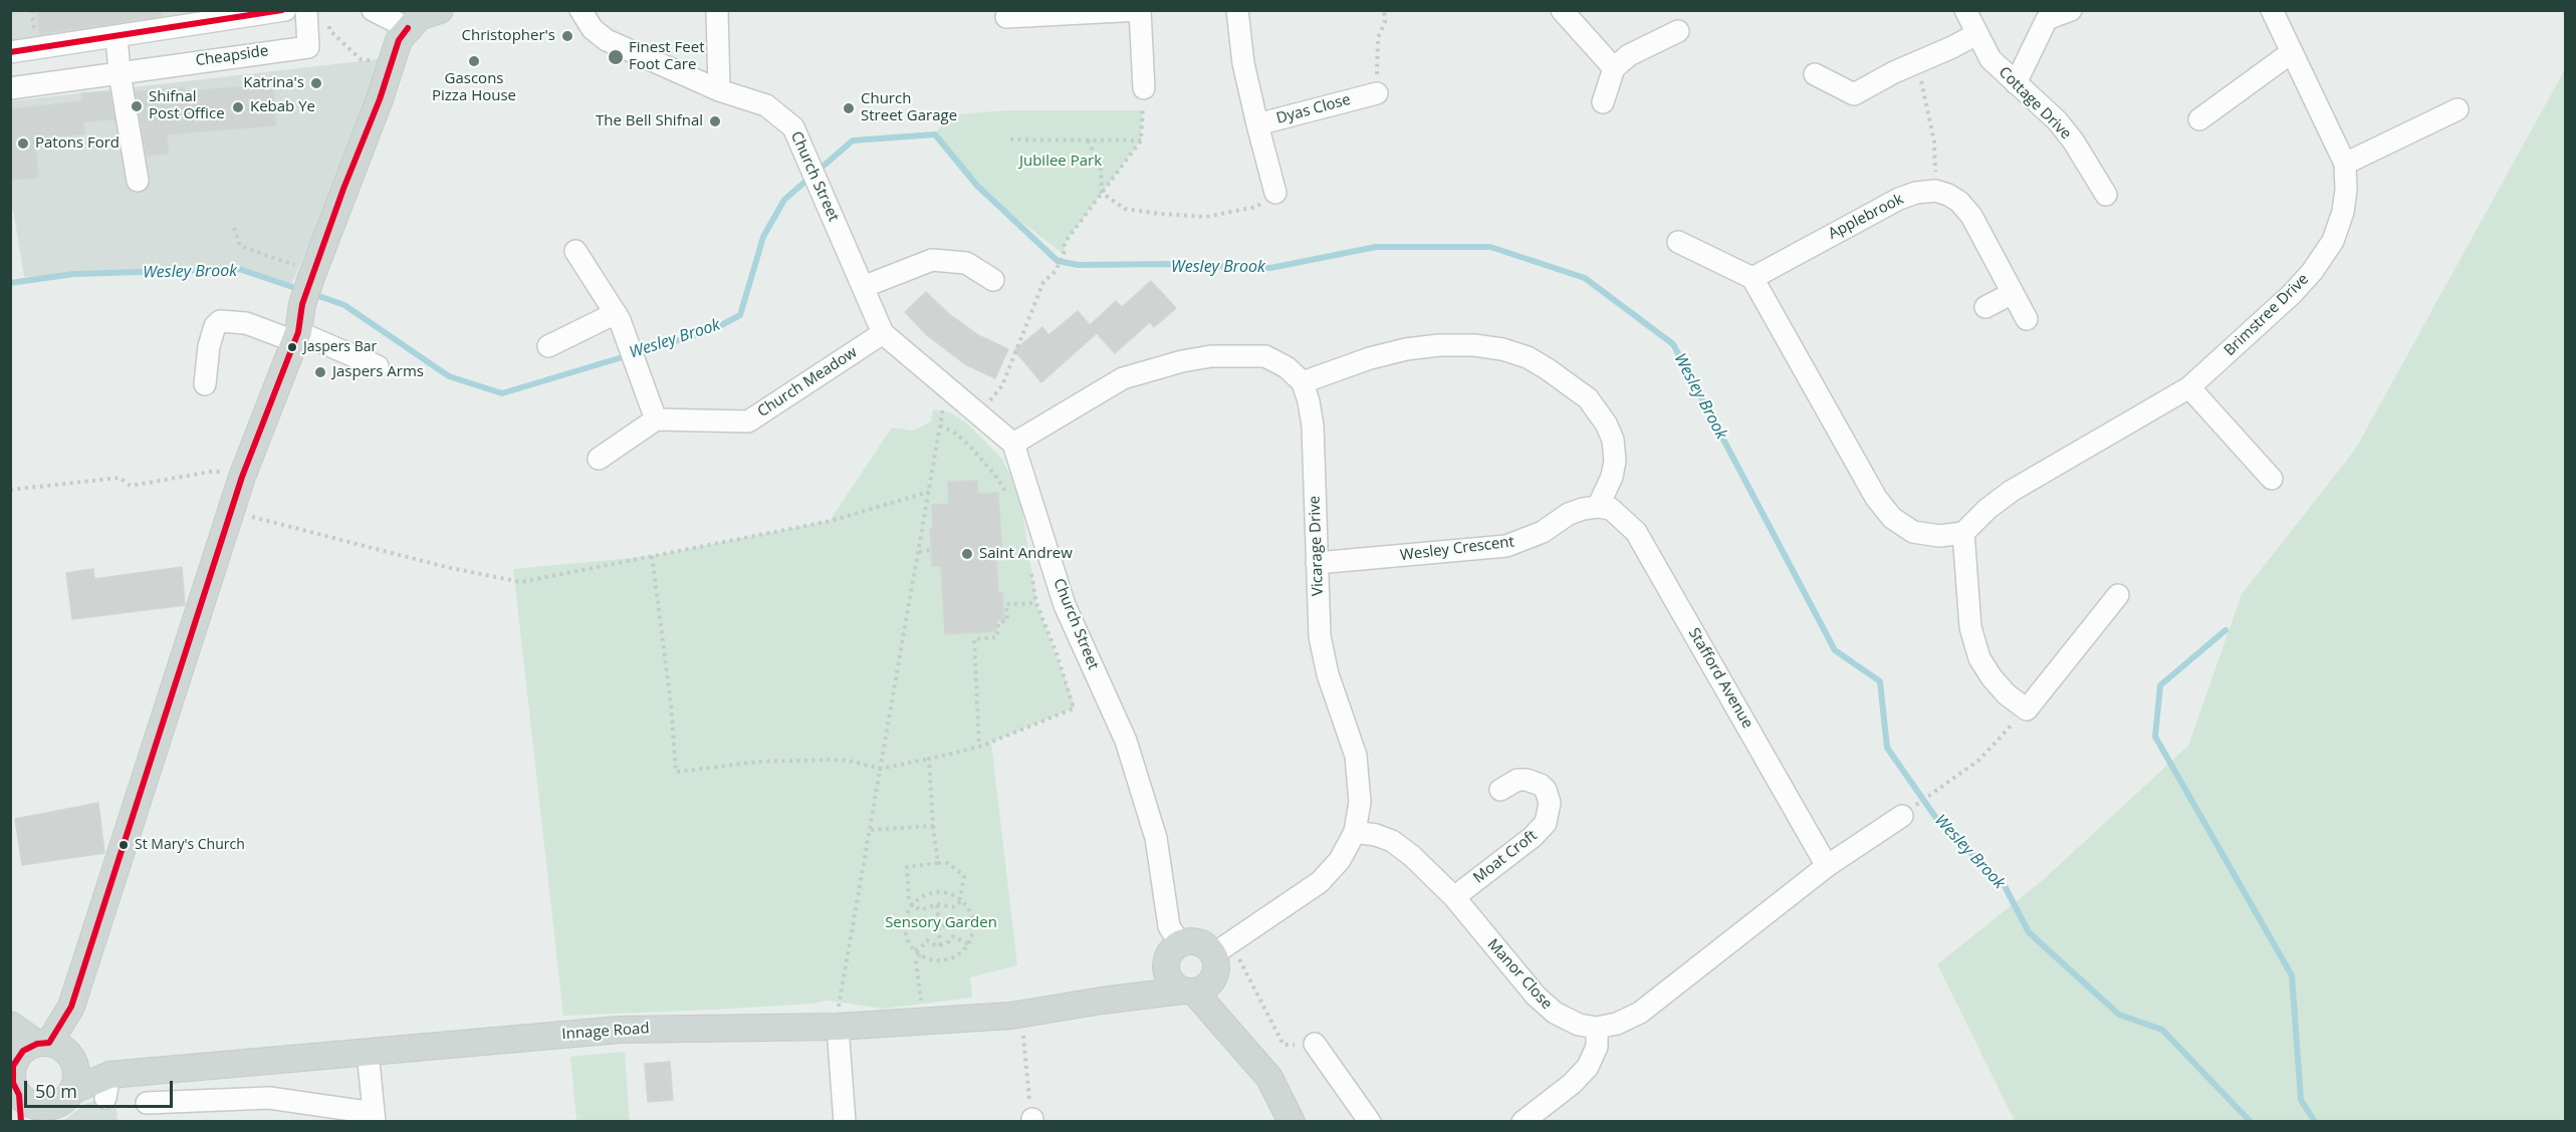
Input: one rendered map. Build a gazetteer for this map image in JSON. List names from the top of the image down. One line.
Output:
{"streets":{"main road":["Innage Road"],"street":["Cheapside","Cottage Drive","Dyas Close","Church Street","Applebrook","Brimstree Drive","Church Meadow","Vicarage Drive","Wesley Crescent","Stafford Avenue","Moat Croft","Manor Close"]},"crossings":[["Church Street","Church Meadow"],["Church Street","Vicarage Drive"],["Church Street","Innage Road"],["Vicarage Drive","Wesley Crescent"],["Vicarage Drive","Manor Close"],["Vicarage Drive","Innage Road"],["Wesley Crescent","Stafford Avenue"],["Moat Croft","Manor Close"]],"water":["Wesley Brook"],"parks":["Jubilee Park","Sensory Garden"],"places":["Christopher's","Finest Feet Foot Care","Gascons Pizza House","Katrina's","Shifnal Post Office","Kebab Ye","Church Street Garage","The Bell Shifnal","Patons Ford","Jaspers Bar","Jaspers Arms","Saint Andrew","St Mary's Church"],"scale_bar":"50 m"}
